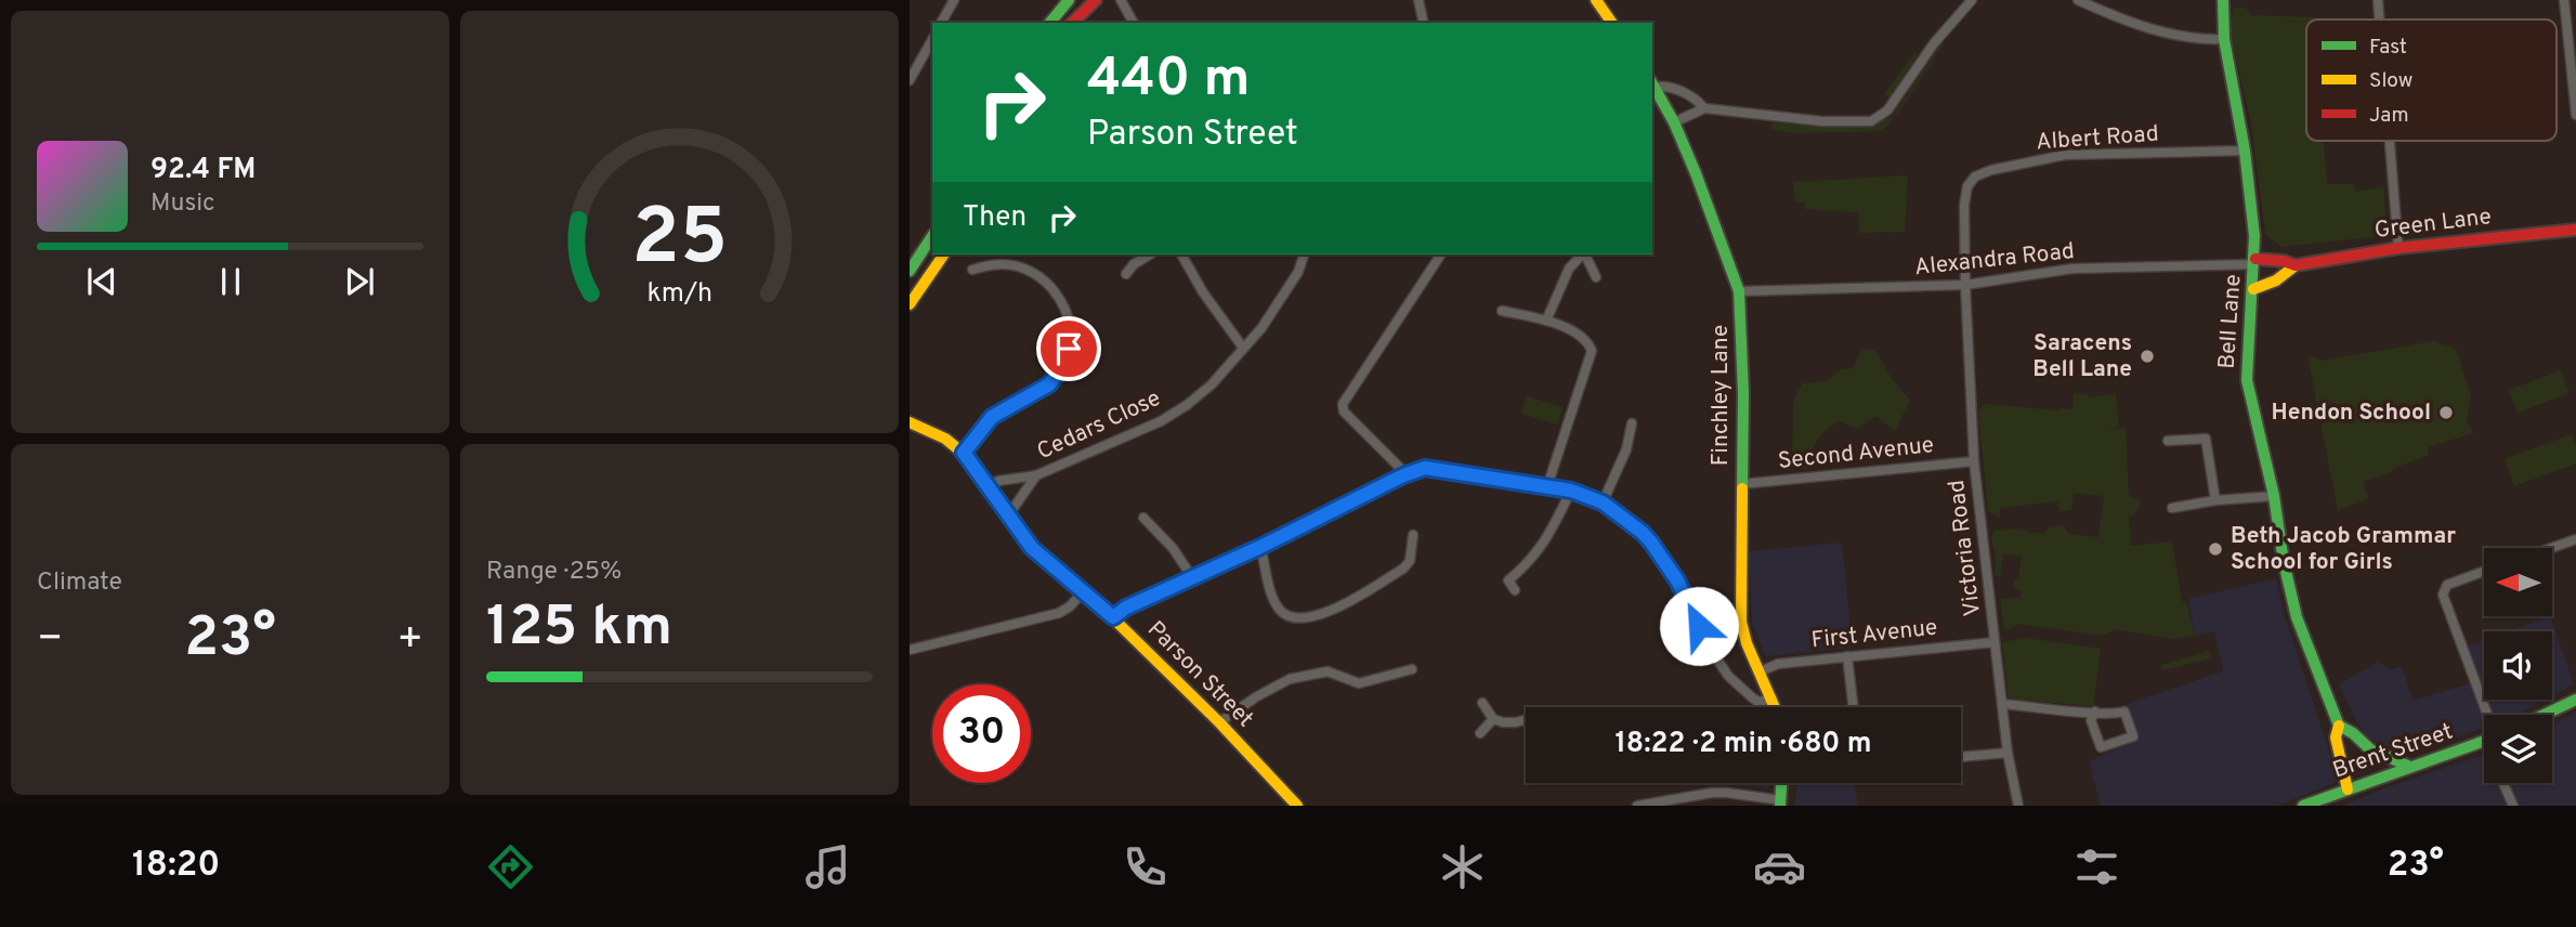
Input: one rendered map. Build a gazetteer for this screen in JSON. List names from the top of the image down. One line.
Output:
{"streets":{"main road":["Green Lane","Bell Lane","Finchley Lane","Parson Street","Brent Street"],"street":["Albert Road","Alexandra Road","Cedars Close","Second Avenue","Victoria Road","First Avenue"]},"crossings":[["Albert Road","Alexandra Road"],["Albert Road","Bell Lane"],["Albert Road","Victoria Road"],["Green Lane","Alexandra Road"],["Green Lane","Bell Lane"],["Alexandra Road","Bell Lane"],["Alexandra Road","Finchley Lane"],["Alexandra Road","Victoria Road"],["Bell Lane","Brent Street"],["Finchley Lane","Second Avenue"],["Finchley Lane","First Avenue"],["Cedars Close","Parson Street"],["Second Avenue","Victoria Road"],["Victoria Road","First Avenue"]],"places":["Saracens Bell Lane","Hendon School","Beth Jacob Grammar School for Girls"],"legend":["Fast","Slow","Jam"],"north":"left","page":{"turn":["440 m","Parson Street"],"song":["92.4 FM","Music"],"then":"Then","tile":["Climate",["Range · 25%","125 km"]],"heat":["−","23°","+"],"limit":"30","trip":"18:22 · 2 min · 680 m","tabs":["18:20","23°"],"gauge":["25","km/h"]}}
